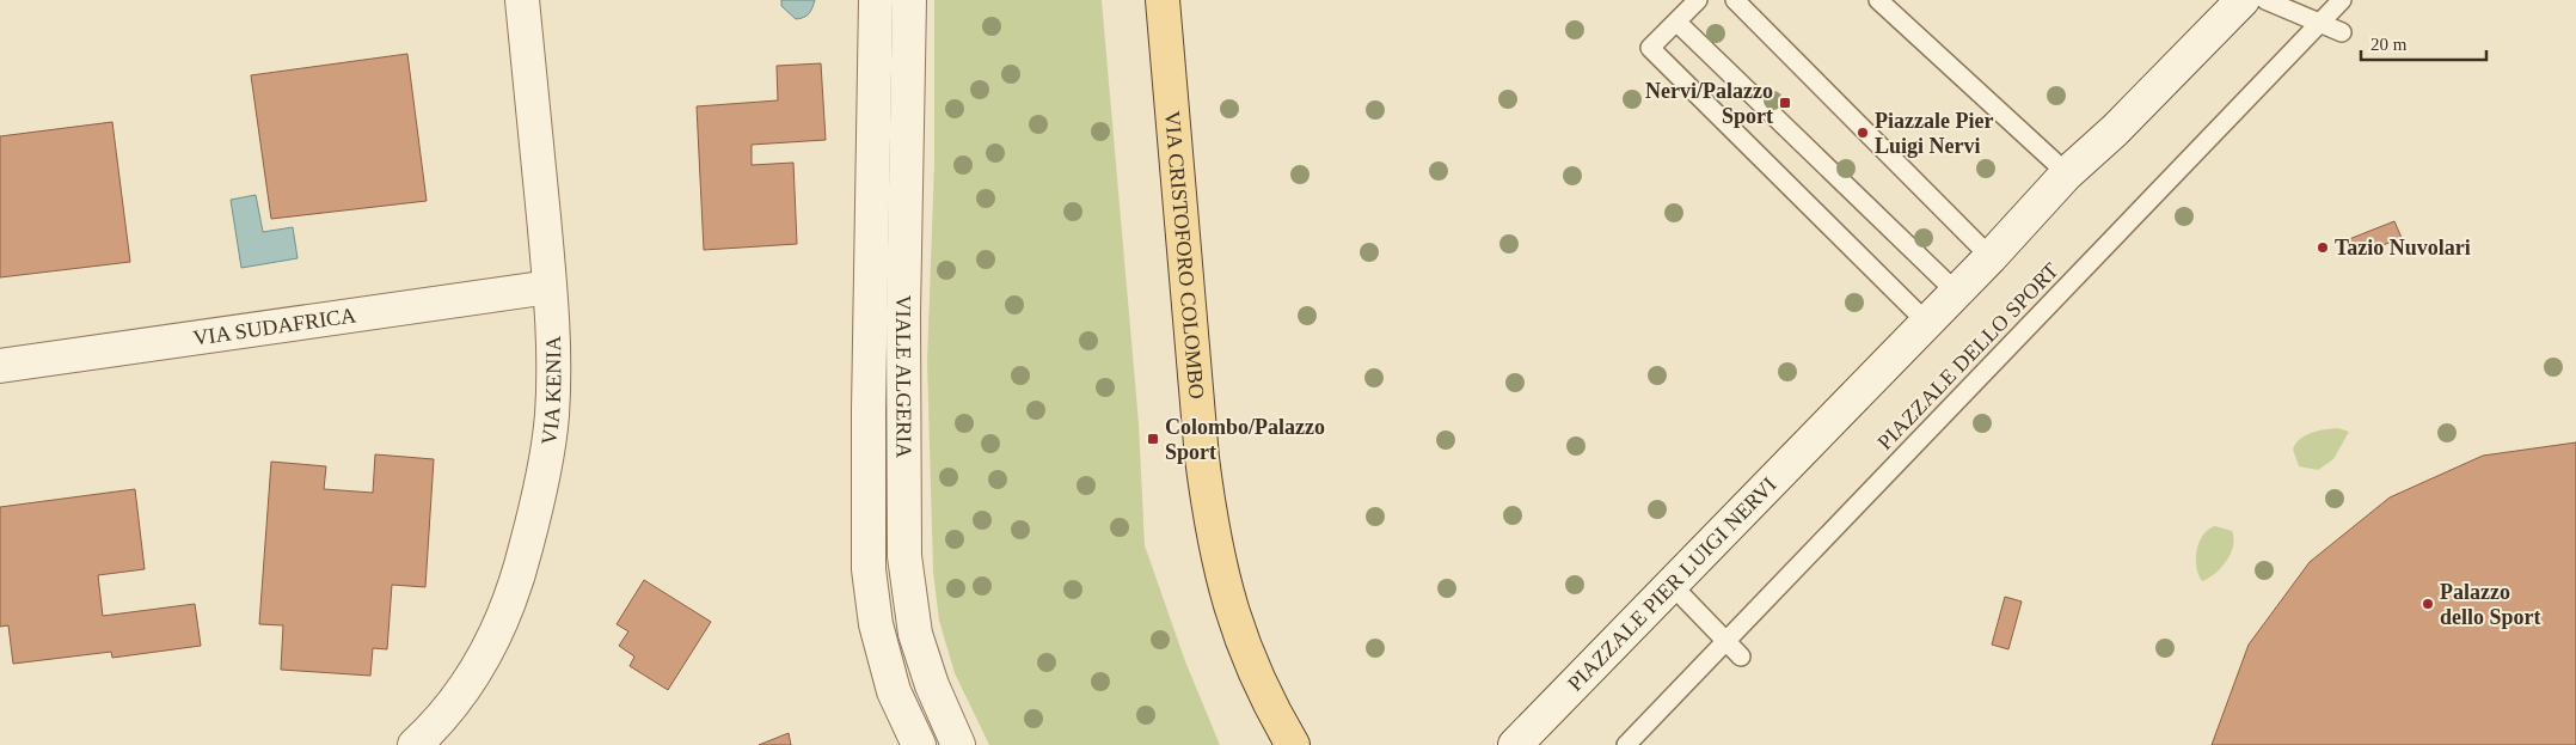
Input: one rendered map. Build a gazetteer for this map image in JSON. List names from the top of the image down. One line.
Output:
{"streets":{"main road":["VIA CRISTOFORO COLOMBO"],"street":["VIA SUDAFRICA","VIALE ALGERIA","VIA KENIA","PIAZZALE PIER LUIGI NERVI"],"lane":["PIAZZALE DELLO SPORT"]},"crossings":[["VIA SUDAFRICA","VIA KENIA"]],"places":{"transit":["Nervi/Palazzo Sport","Colombo/Palazzo Sport"],"other":["Piazzale Pier Luigi Nervi","Tazio Nuvolari","Palazzo dello Sport"]},"scale_bar":"20 m"}
